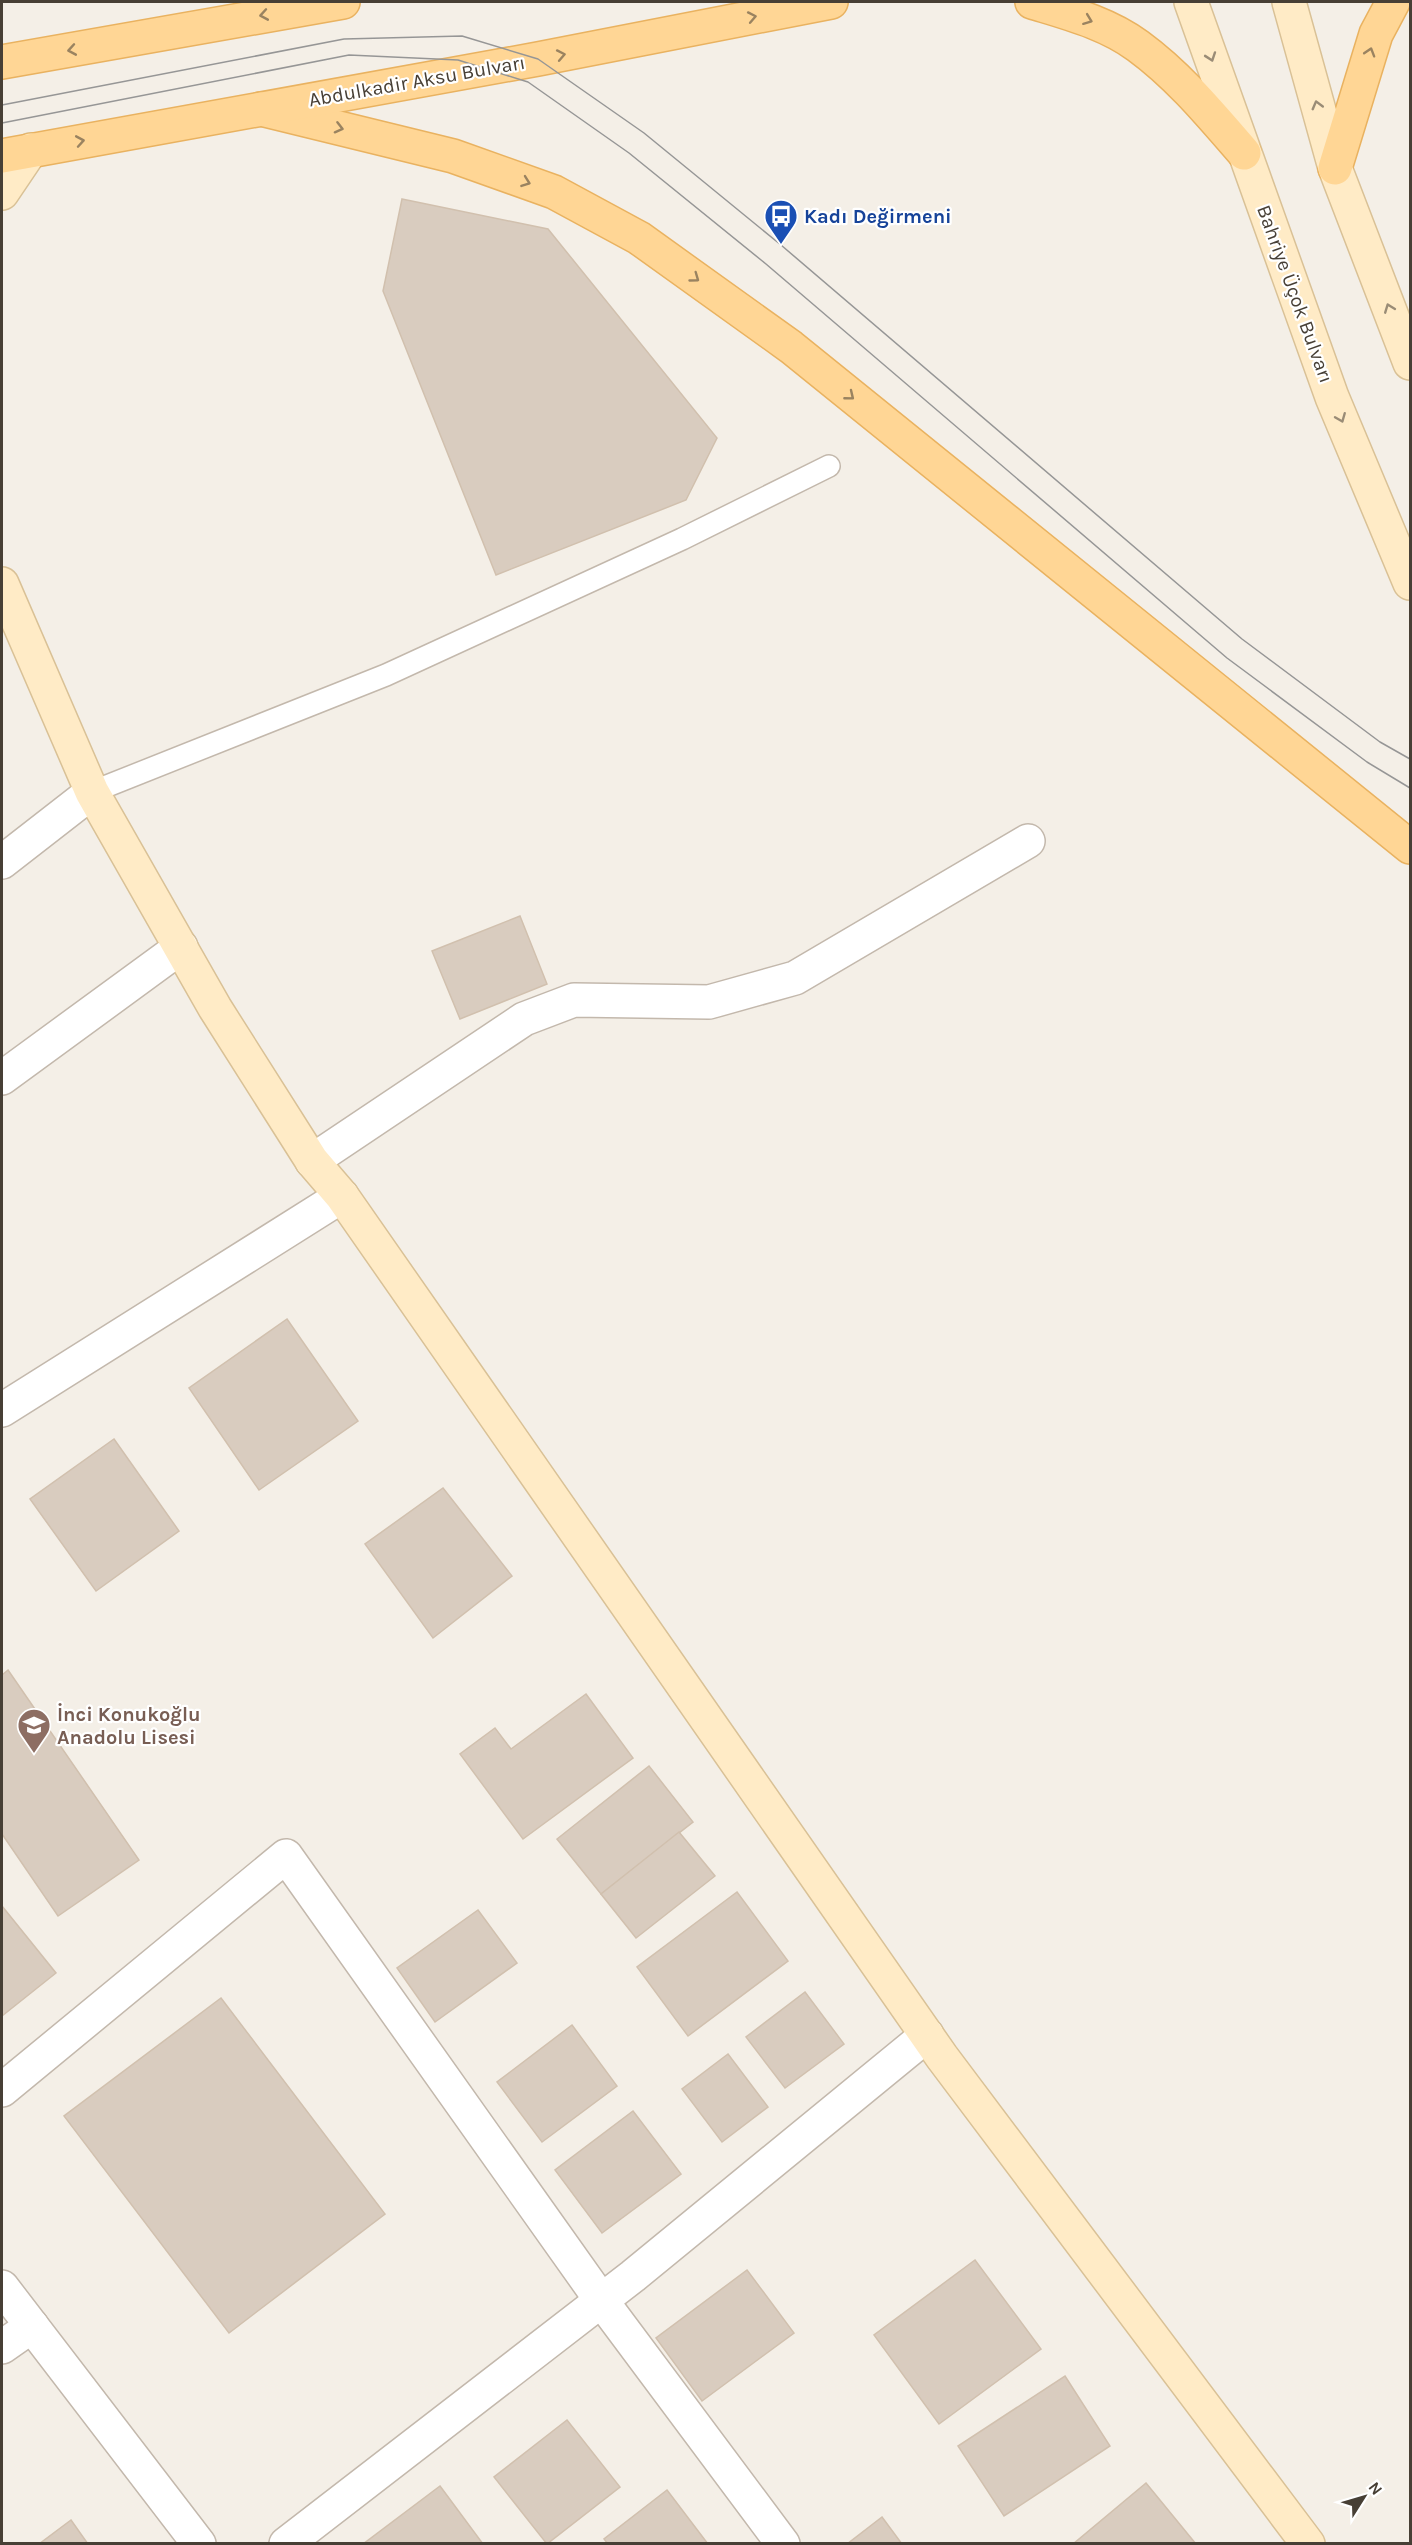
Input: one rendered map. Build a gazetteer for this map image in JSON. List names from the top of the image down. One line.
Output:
{"streets":{"main road":["Abdulkadir Aksu Bulvarı"],"street":["Bahriye Üçok Bulvarı"]},"places":{"bus stop":["Kadı Değirmeni"],"school or university":["İnci Konukoğlu Anadolu Lisesi"]},"north":"top right"}
